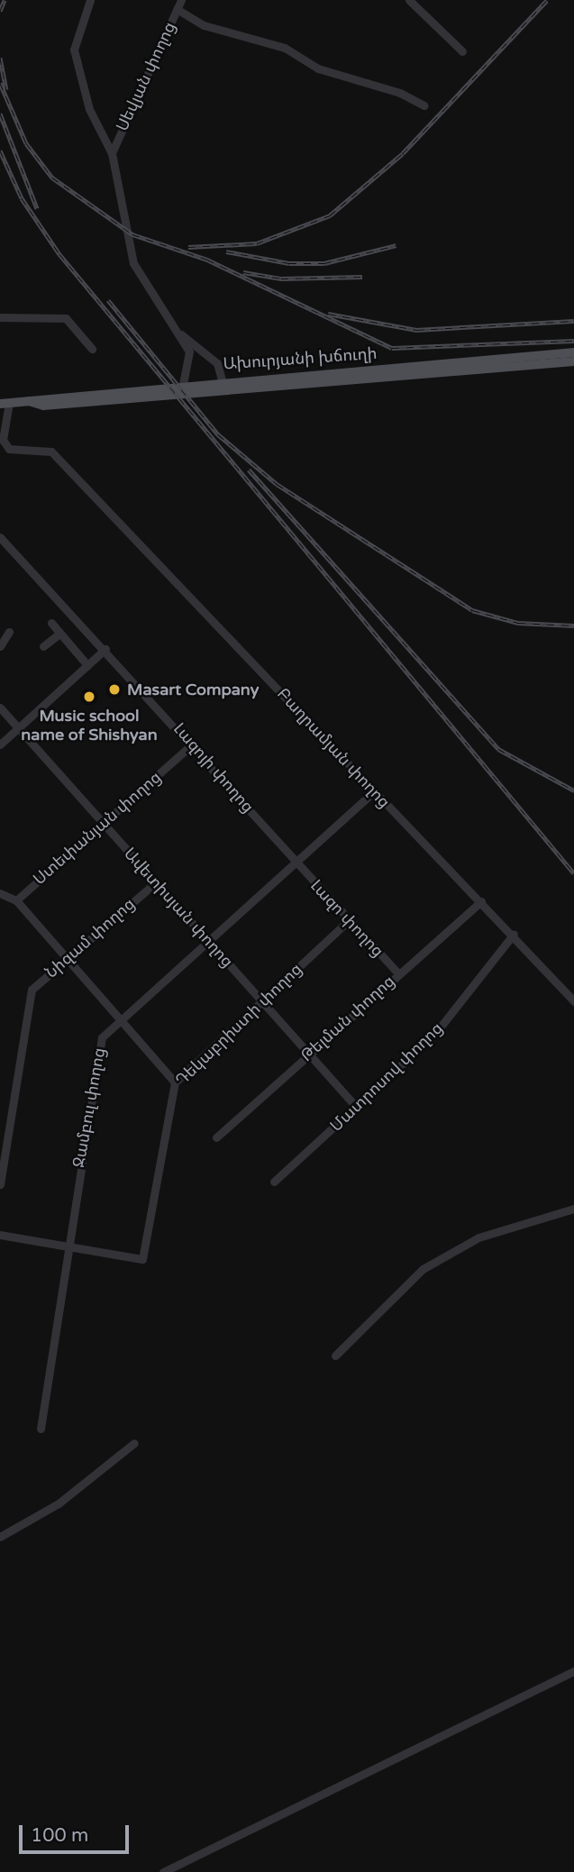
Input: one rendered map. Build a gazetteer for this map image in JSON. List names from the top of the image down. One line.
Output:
{"streets":{"main road":["Ախուրյանի խճուղի"],"street":["Սեվյան փողոց","Բաղրամյան փողոց","Լազոյի փողոց","Ստեփանյան փողոց","Ավետիսյան փողոց","Լազո փողոց","Նիզամ փողոց","Թելման փողոց","Դեկաբրիստի փողոց","Մատրոսով փողոց","Ջամբուլ փողոց"]},"crossings":[["Սեվյան փողոց","Ախուրյանի խճուղի"],["Ախուրյանի խճուղի","Բաղրամյան փողոց"],["Բաղրամյան փողոց","Թելման փողոց"],["Բաղրամյան փողոց","Մատրոսով փողոց"],["Բաղրամյան փողոց","Ջամբուլ փողոց"],["Լազոյի փողոց","Ստեփանյան փողոց"],["Լազոյի փողոց","Լազո փողոց"],["Լազոյի փողոց","Ջամբուլ փողոց"],["Ստեփանյան փողոց","Ավետիսյան փողոց"],["Ավետիսյան փողոց","Նիզամ փողոց"],["Ավետիսյան փողոց","Թելման փողոց"],["Ավետիսյան փողոց","Դեկաբրիստի փողոց"],["Ավետիսյան փողոց","Մատրոսով փողոց"],["Ավետիսյան փողոց","Ջամբուլ փողոց"],["Լազո փողոց","Թելման փողոց"],["Լազո փողոց","Դեկաբրիստի փողոց"],["Լազո փողոց","Ջամբուլ փողոց"],["Դեկաբրիստի փողոց","Ջամբուլ փողոց"]],"places":["Masart Company","Music school name of Shishyan"],"scale_bar":"100 m"}
